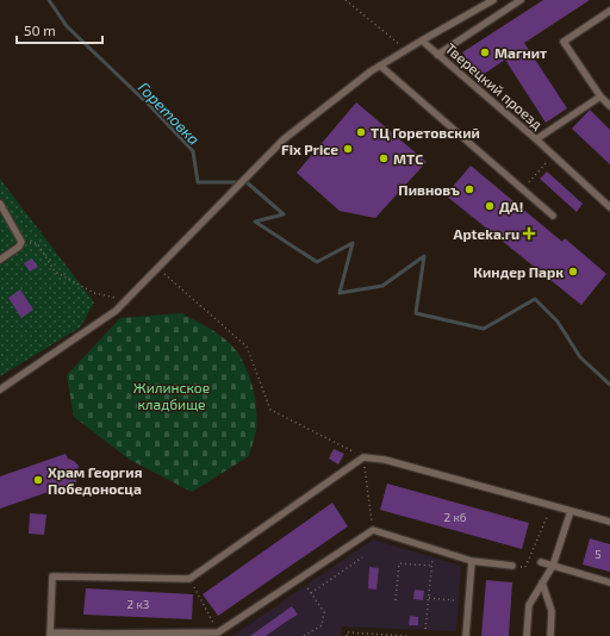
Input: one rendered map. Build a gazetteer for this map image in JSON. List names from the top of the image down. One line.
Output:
{"streets":{"lane":["Тверецкий проезд"]},"water":["Горетовка"],"parks":["Жилинское кладбище"],"places":{"other":["Магнит","ТЦ Горетовский","Fix Price","МТС","Пивновъ","ДА!","Киндер Парк","Храм Георгия Победоносца"],"health":["Apteka.ru"]},"house_numbers":["2 к6","5","2 к3"],"scale_bar":"50 m"}
